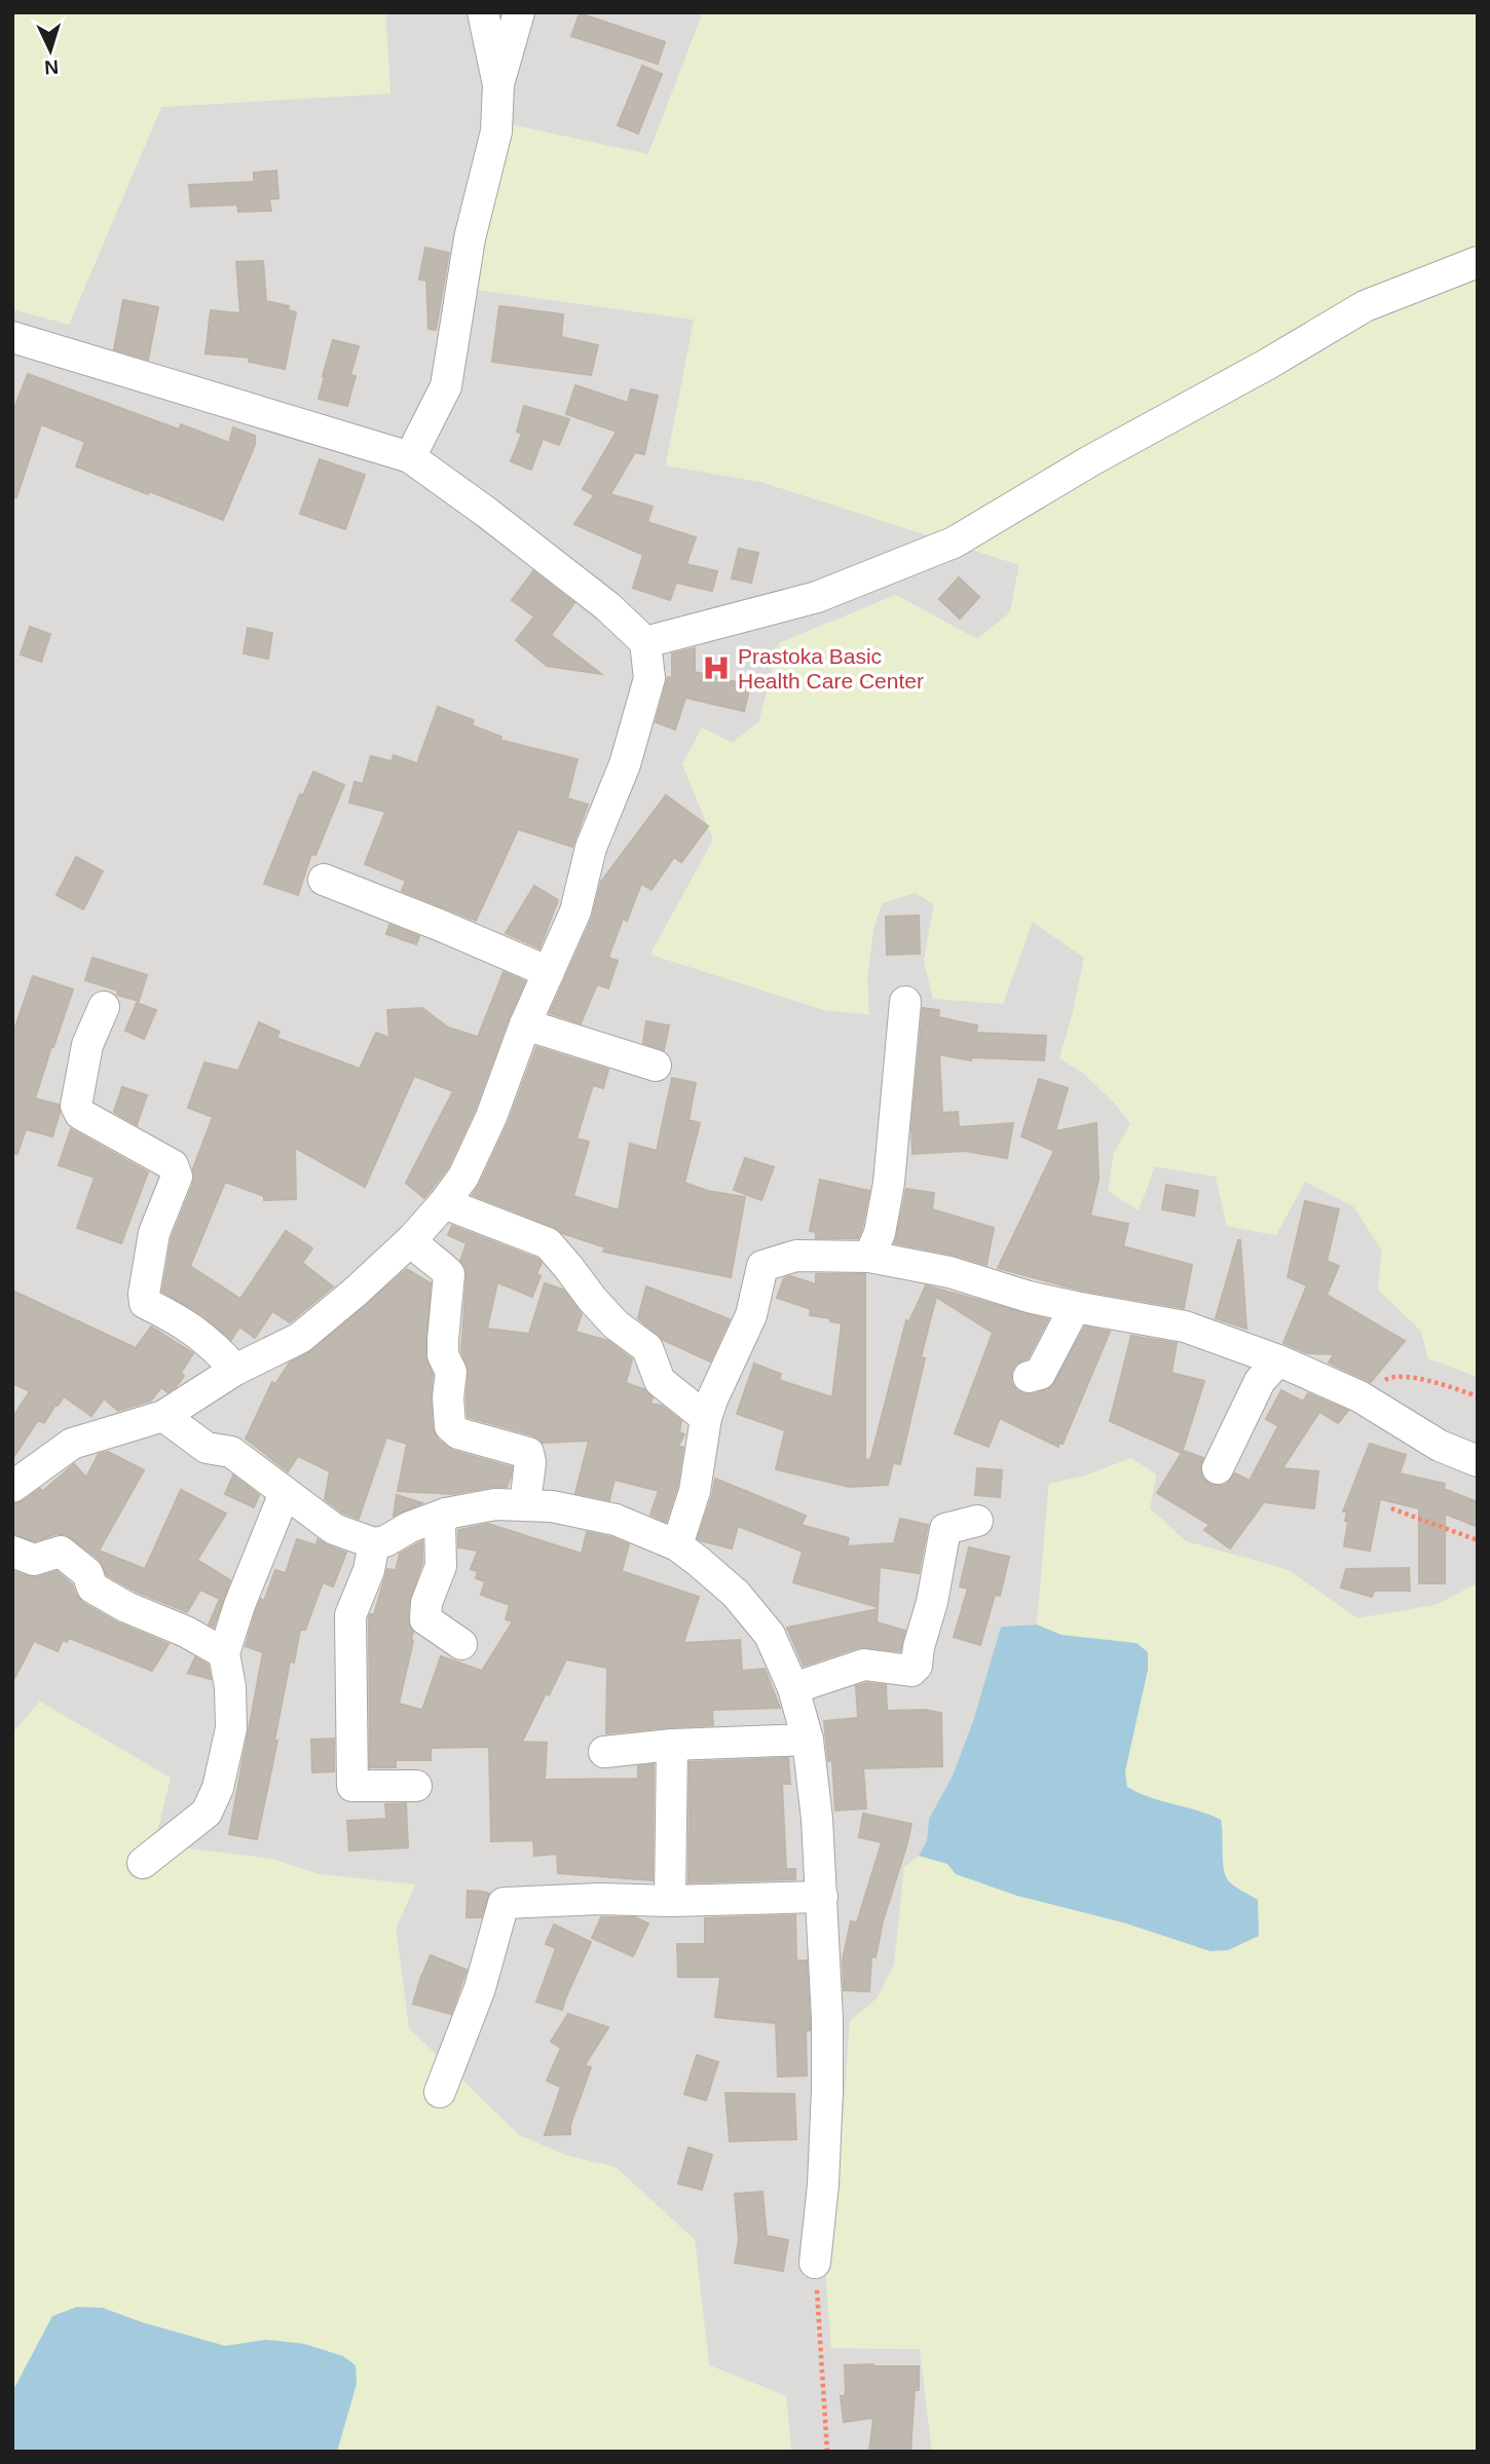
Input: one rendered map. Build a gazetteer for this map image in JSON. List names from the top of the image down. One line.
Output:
{"places":{"hospital":["Prastoka Basic Health Care Center"]},"north":"bottom"}
